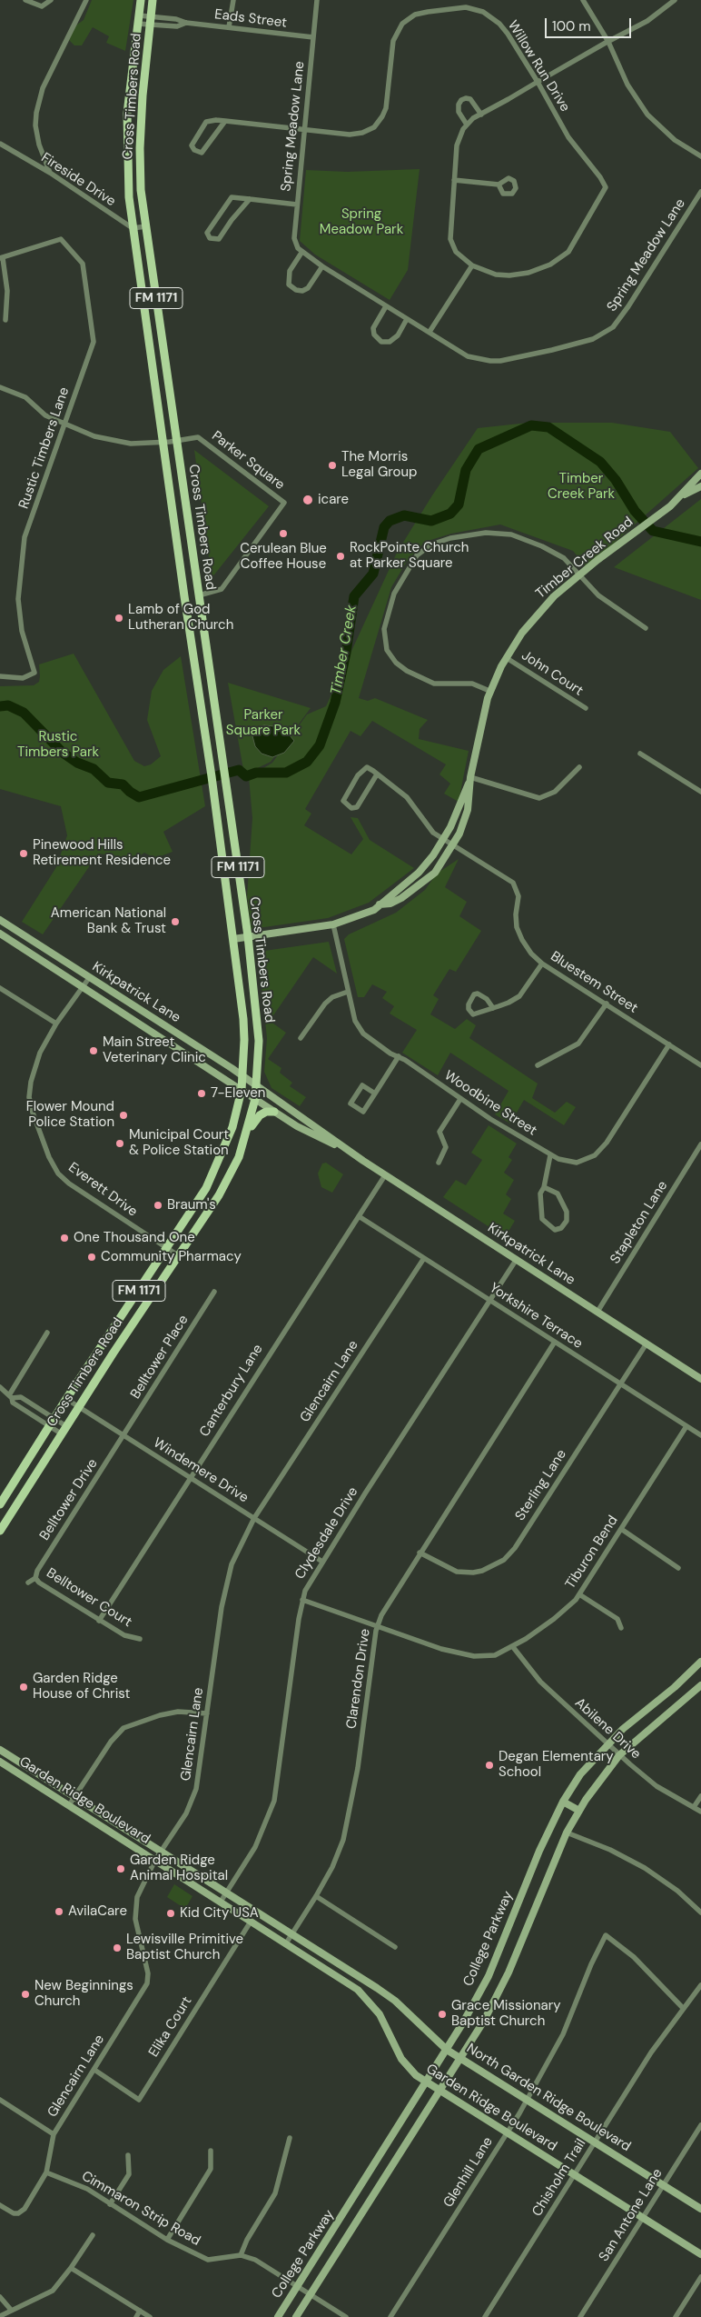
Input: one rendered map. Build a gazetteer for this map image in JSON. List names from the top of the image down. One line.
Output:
{"streets":{"main road":["Cross Timbers Road","FM 1171","Timber Creek Road","Kirkpatrick Lane","Garden Ridge Boulevard","College Parkway","North Garden Ridge Boulevard"],"street":["Eads Street","Willow Run Drive","Spring Meadow Lane","Fireside Drive","Rustic Timbers Lane","Parker Square","John Court","Bluestem Street","Woodbine Street","Everett Drive","Stapleton Lane","Yorkshire Terrace","Belltower Place","Glencairn Lane","Canterbury Lane","Windemere Drive","Sterling Lane","Belltower Drive","Clydesdale Drive","Tiburon Bend","Belltower Court","Clarendon Drive","Abilene Drive","Elika Court","Glenhill Lane","Chisholm Trail","Cimmaron Strip Road","San Antone Lane"]},"crossings":[["Eads Street","Cross Timbers Road"],["Eads Street","Spring Meadow Lane"],["Willow Run Drive","Spring Meadow Lane"],["Cross Timbers Road","Fireside Drive"],["Cross Timbers Road","Parker Square"],["Cross Timbers Road","Timber Creek Road"],["Cross Timbers Road","Kirkpatrick Lane"],["Cross Timbers Road","Everett Drive"],["Cross Timbers Road","Windemere Drive"],["Timber Creek Road","John Court"],["Timber Creek Road","Bluestem Street"],["Timber Creek Road","Woodbine Street"],["Bluestem Street","Woodbine Street"],["Kirkpatrick Lane","Everett Drive"],["Kirkpatrick Lane","Stapleton Lane"],["Kirkpatrick Lane","Canterbury Lane"],["Kirkpatrick Lane","Sterling Lane"],["Kirkpatrick Lane","Clydesdale Drive"],["Yorkshire Terrace","Glencairn Lane"],["Yorkshire Terrace","Canterbury Lane"],["Yorkshire Terrace","Sterling Lane"],["Yorkshire Terrace","Clydesdale Drive"],["Yorkshire Terrace","Tiburon Bend"],["Yorkshire Terrace","Clarendon Drive"],["Belltower Place","Windemere Drive"],["Belltower Place","Belltower Drive"],["Glencairn Lane","Windemere Drive"],["Glencairn Lane","Garden Ridge Boulevard"],["Glencairn Lane","Elika Court"],["Glencairn Lane","North Garden Ridge Boulevard"],["Glencairn Lane","Cimmaron Strip Road"],["Canterbury Lane","Windemere Drive"],["Canterbury Lane","Belltower Court"],["Windemere Drive","Belltower Drive"],["Windemere Drive","Clydesdale Drive"],["Sterling Lane","Clarendon Drive"],["Belltower Drive","Belltower Court"],["Clydesdale Drive","Tiburon Bend"],["Clydesdale Drive","Garden Ridge Boulevard"],["Clydesdale Drive","North Garden Ridge Boulevard"],["Tiburon Bend","Clarendon Drive"],["Tiburon Bend","Abilene Drive"],["Clarendon Drive","Garden Ridge Boulevard"],["Clarendon Drive","North Garden Ridge Boulevard"],["Abilene Drive","College Parkway"],["Garden Ridge Boulevard","College Parkway"],["Garden Ridge Boulevard","Elika Court"],["Garden Ridge Boulevard","Glenhill Lane"],["Garden Ridge Boulevard","Chisholm Trail"],["Garden Ridge Boulevard","San Antone Lane"],["College Parkway","North Garden Ridge Boulevard"],["College Parkway","Cimmaron Strip Road"],["North Garden Ridge Boulevard","Glenhill Lane"],["North Garden Ridge Boulevard","Chisholm Trail"],["North Garden Ridge Boulevard","San Antone Lane"],["Glenhill Lane","Chisholm Trail"]],"water":["Timber Creek"],"parks":["Spring Meadow Park","Timber Creek Park","Parker Square Park","Rustic Timbers Park"],"places":["The Morris Legal Group","icare","Cerulean Blue Coffee House","RockPointe Church at Parker Square","Lamb of God Lutheran Church","Pinewood Hills Retirement Residence","American National Bank & Trust","Main Street Veterinary Clinic","7-Eleven","Flower Mound Police Station","Municipal Court & Police Station","Braum's","One Thousand One","Community Pharmacy","Garden Ridge House of Christ","Degan Elementary School","Garden Ridge Animal Hospital","AvilaCare","Kid City USA","Lewisville Primitive Baptist Church","New Beginnings Church","Grace Missionary Baptist Church"],"scale_bar":"100 m"}
